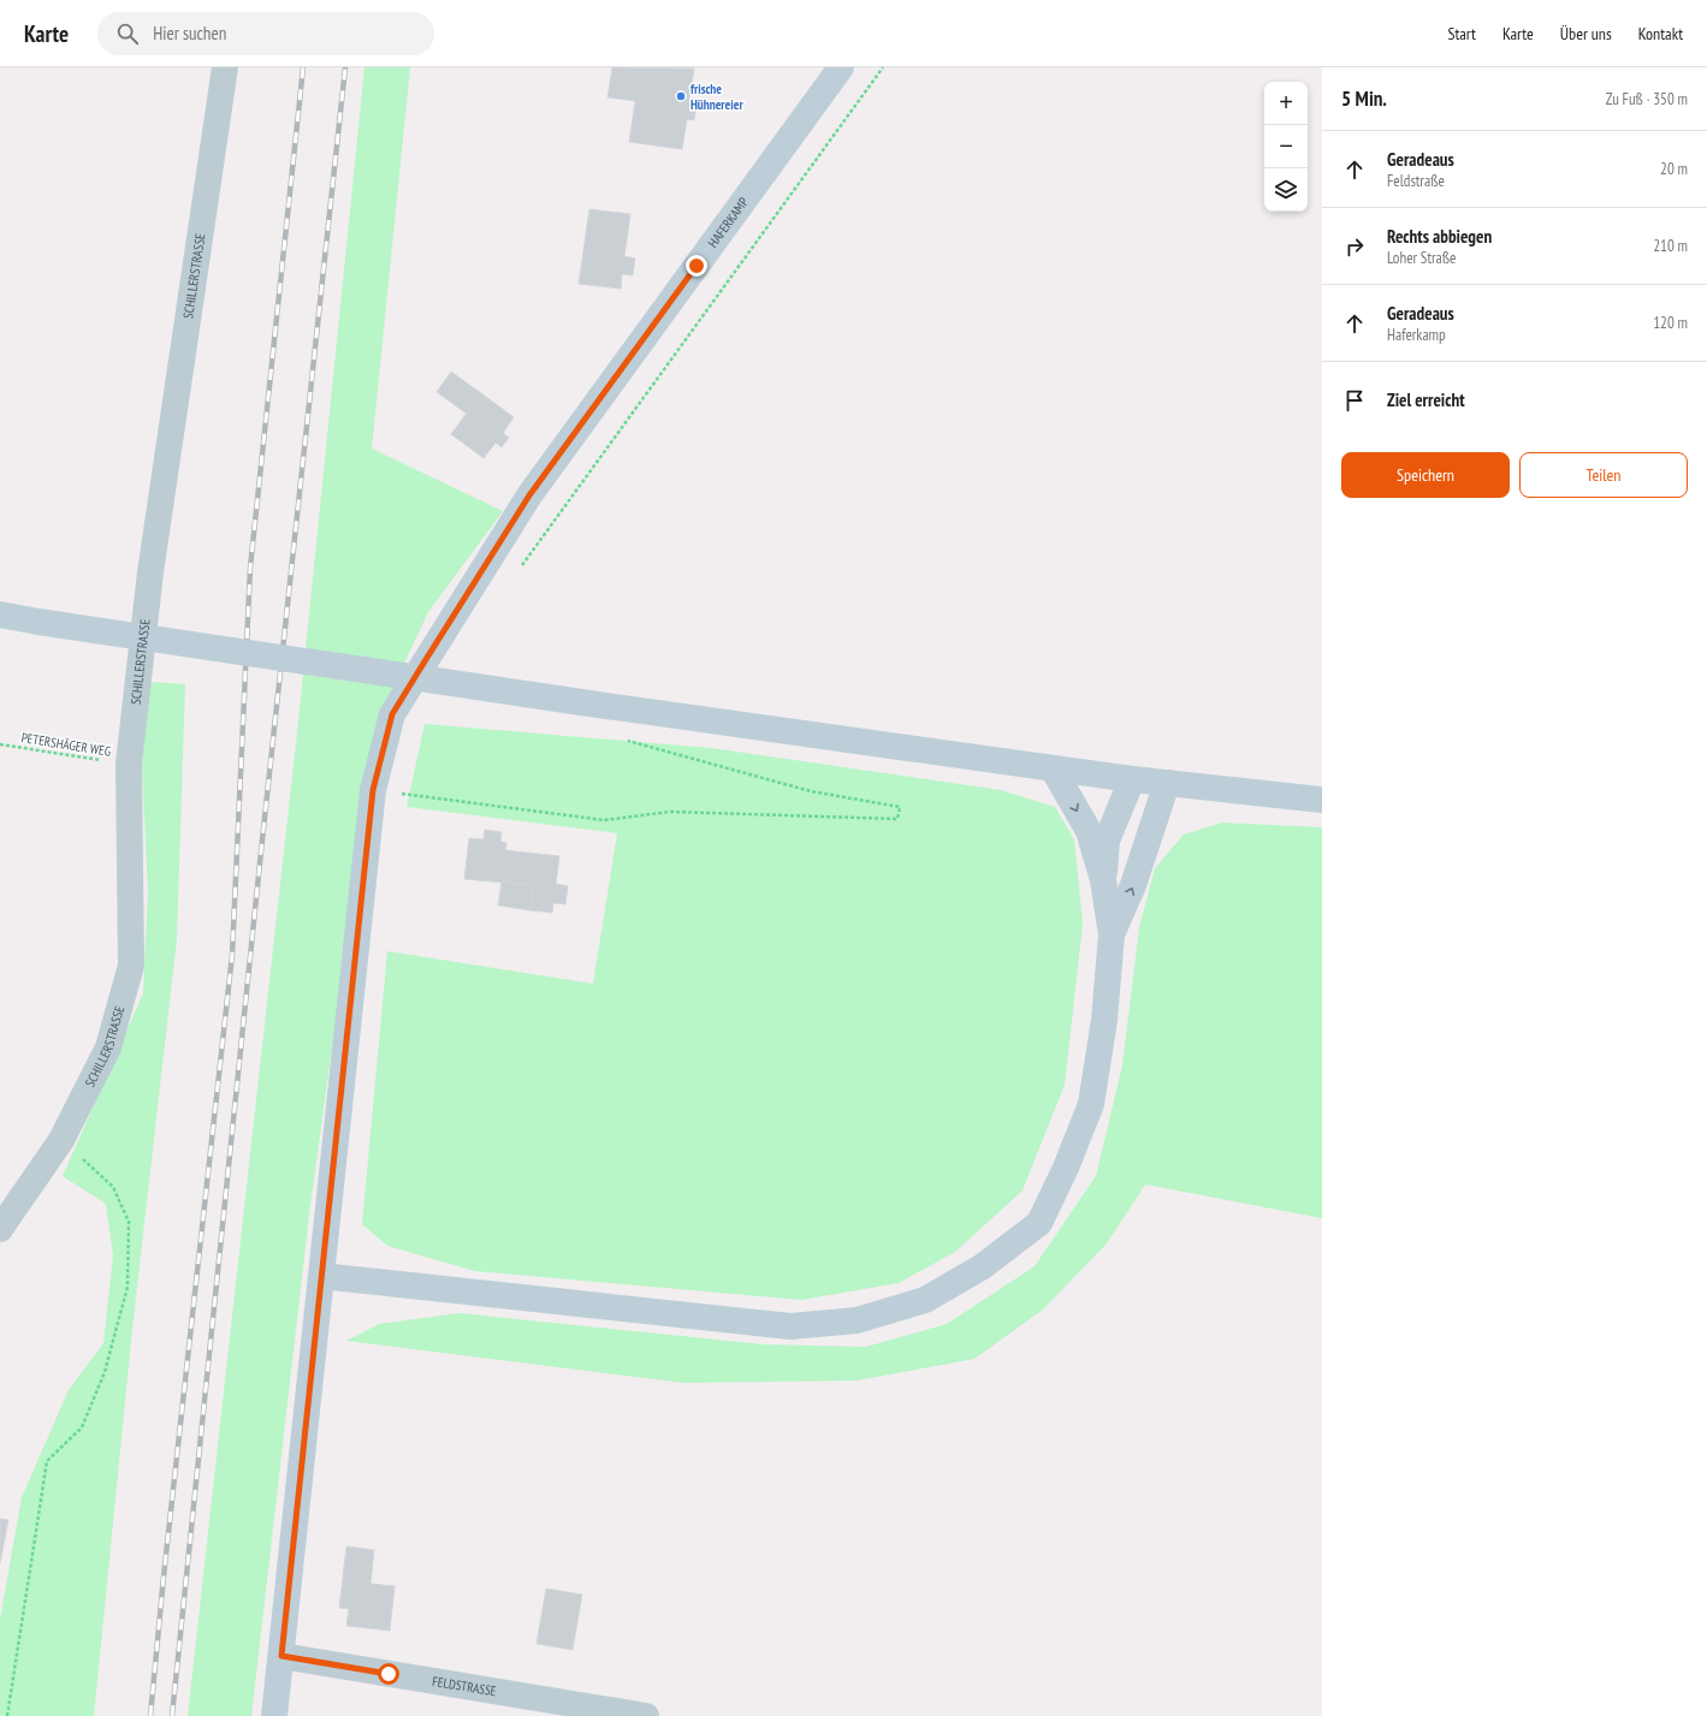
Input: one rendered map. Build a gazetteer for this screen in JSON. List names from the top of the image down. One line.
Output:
{"streets":{"street":["HAFERKAMP","SCHILLERSTRASSE","FELDSTRASSE"],"path":["PETERSHÄGER WEG"]},"crossings":[["HAFERKAMP","FELDSTRASSE"],["SCHILLERSTRASSE","PETERSHÄGER WEG"]],"places":["frische Hühnereier"],"page":{"header":"Karte","search":"Hier suchen","nav":["Start","Karte","Über uns","Kontakt"],"heading":["5 Min.","Zu Fuß · 350 m"],"map_buttons":["+","−"],"list":[["Geradeaus","Feldstraße","20 m"],["Rechts abbiegen","Loher Straße","210 m"],["Geradeaus","Haferkamp","120 m"],"Ziel erreicht"],"buttons":["Speichern","Teilen"]}}
